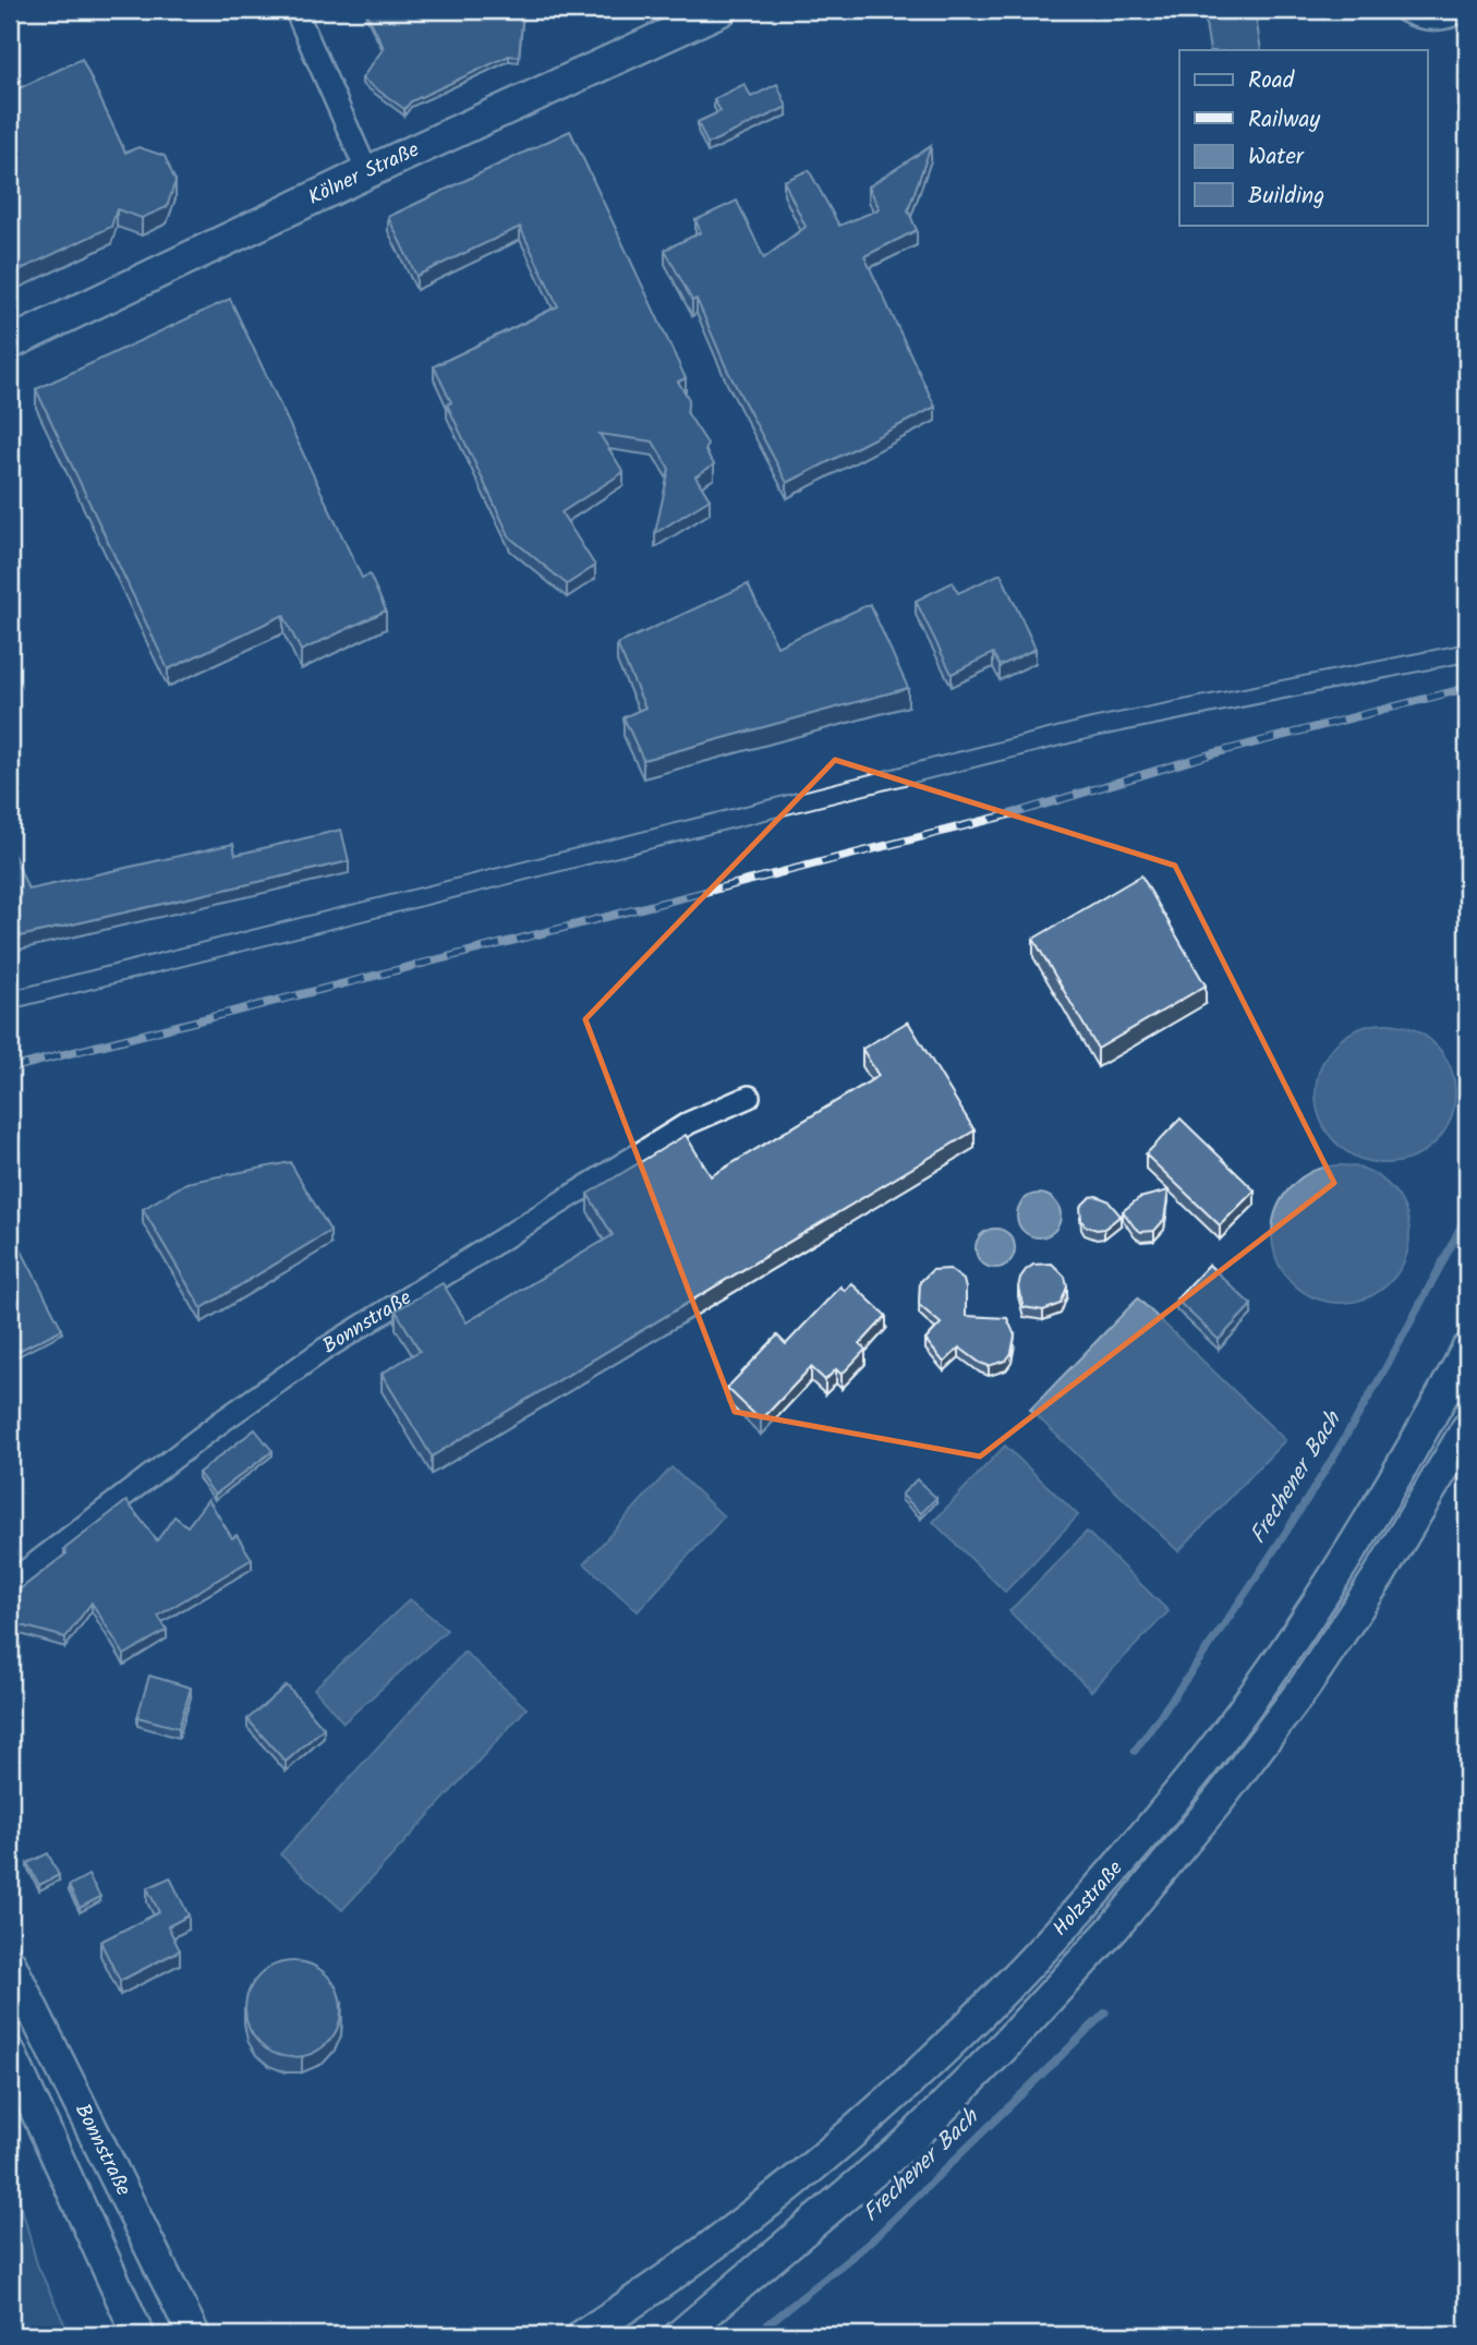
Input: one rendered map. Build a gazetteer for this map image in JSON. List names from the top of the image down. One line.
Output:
{"streets":{"main road":["Kölner Straße","Bonnstraße","Holzstraße"]},"water":["Frechener Bach"],"legend":["Road","Railway","Water","Building"]}
